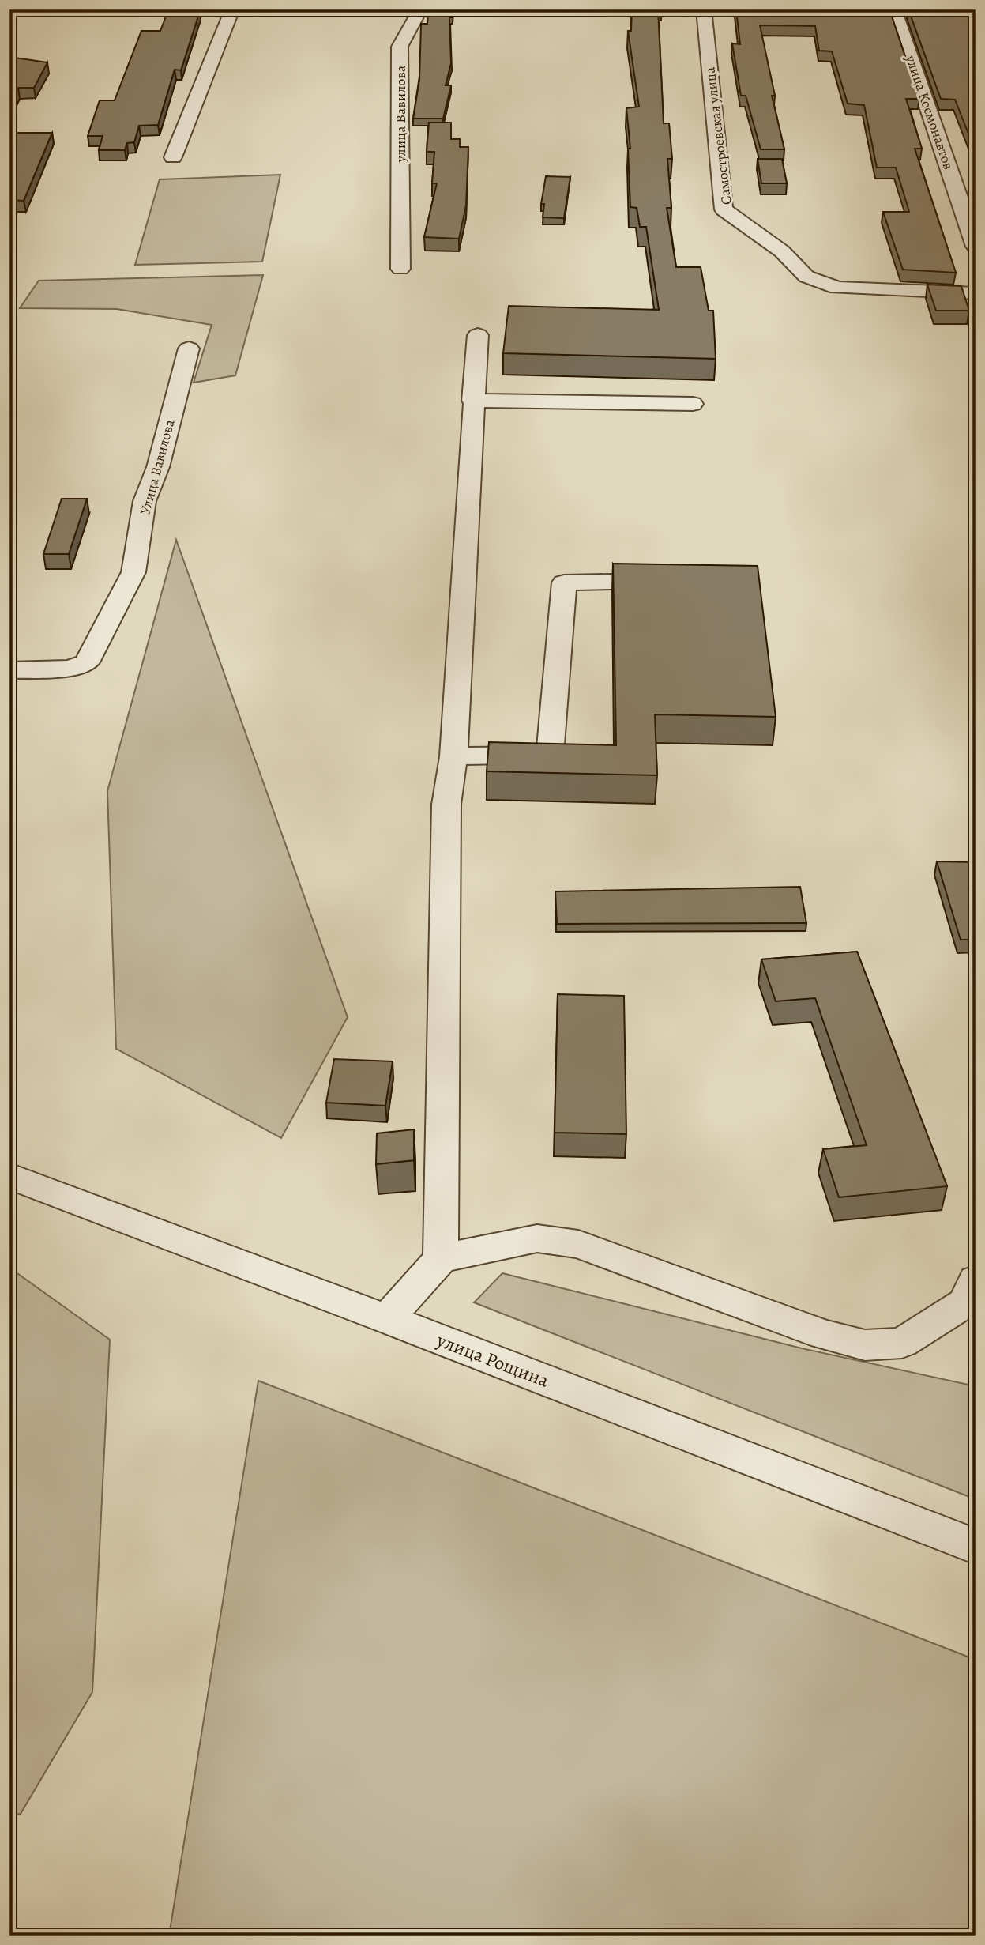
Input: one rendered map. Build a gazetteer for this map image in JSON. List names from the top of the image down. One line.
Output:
{"streets":{"street":["улица Космонавтов","улица Вавилова","Самостроевская улица","Улица Вавилова","улица Рощина"]}}
